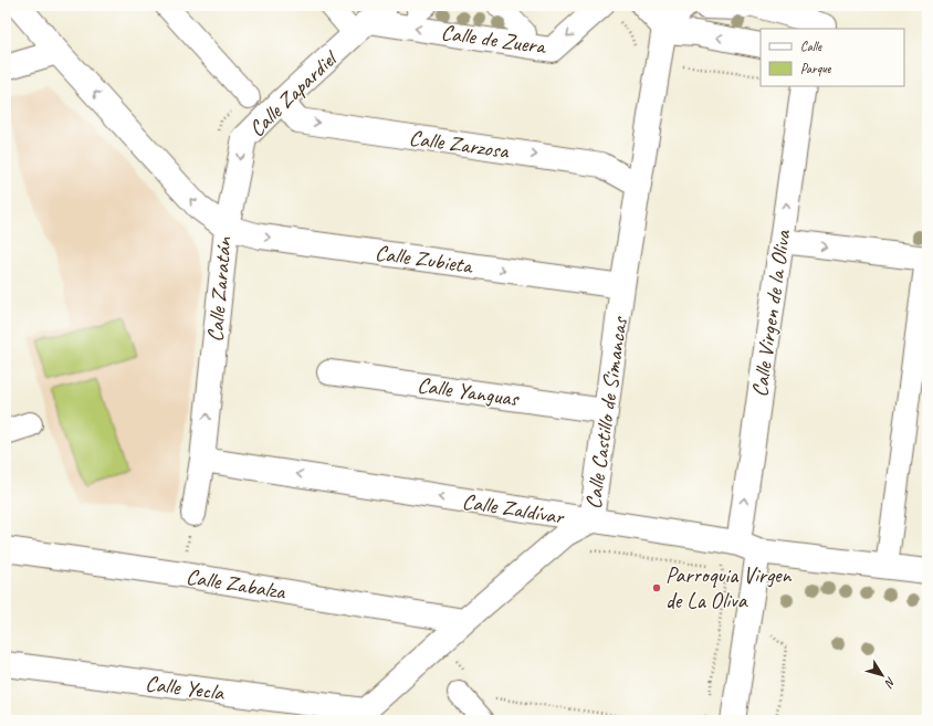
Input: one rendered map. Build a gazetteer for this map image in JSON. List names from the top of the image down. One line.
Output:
{"streets":{"street":["Calle de Zuera","Calle Zapardiel","Calle Zarzosa","Calle Zubieta","Calle Zaratán","Calle Virgen de la Oliva","Calle Yanguas","Calle Castillo de Simancas","Calle Zaldívar","Calle Zabalza","Calle Yecla"]},"crossings":[["Calle de Zuera","Calle Zapardiel"],["Calle Zapardiel","Calle Zarzosa"],["Calle Zapardiel","Calle Zubieta"],["Calle Zapardiel","Calle Zaratán"],["Calle Zarzosa","Calle Castillo de Simancas"],["Calle Zubieta","Calle Zaratán"],["Calle Zubieta","Calle Castillo de Simancas"],["Calle Zaratán","Calle Zaldívar"],["Calle Virgen de la Oliva","Calle Zaldívar"],["Calle Yanguas","Calle Castillo de Simancas"],["Calle Castillo de Simancas","Calle Zaldívar"],["Calle Castillo de Simancas","Calle Zabalza"],["Calle Castillo de Simancas","Calle Yecla"]],"one_way":["Calle de Zuera","Calle Zapardiel","Calle Zarzosa","Calle Zubieta","Calle Zaratán","Calle Zaldívar"],"places":["Parroquia Virgen de La Oliva"],"legend":["Calle","Parque"],"north":"bottom right"}
